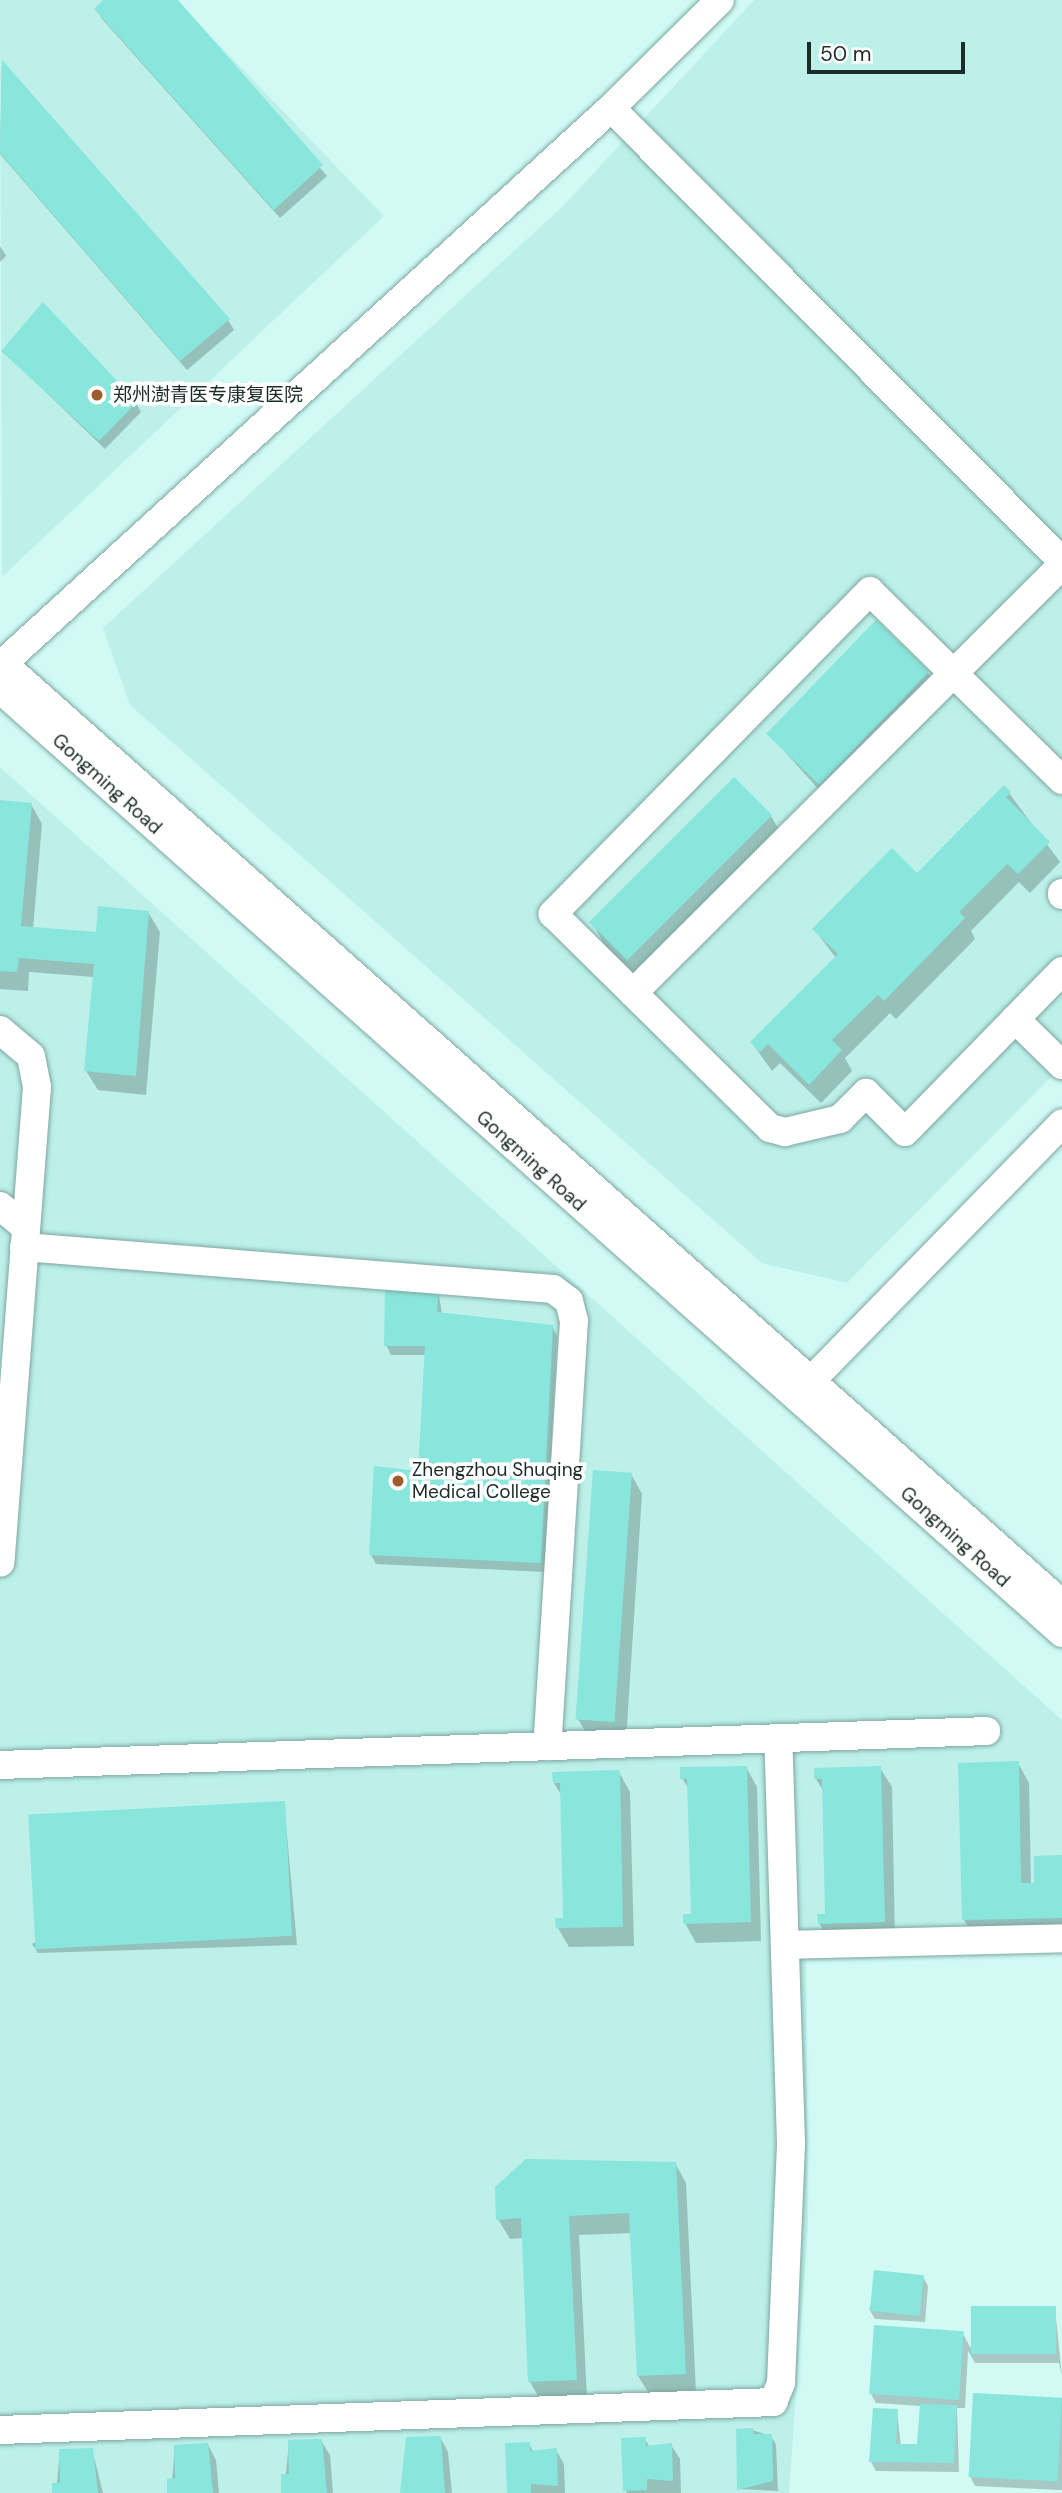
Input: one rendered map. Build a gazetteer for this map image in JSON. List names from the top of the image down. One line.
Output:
{"streets":{"street":["Gongming Road"]},"places":["郑州澍青医专康复医院","Zhengzhou Shuqing Medical College"],"scale_bar":"50 m"}
